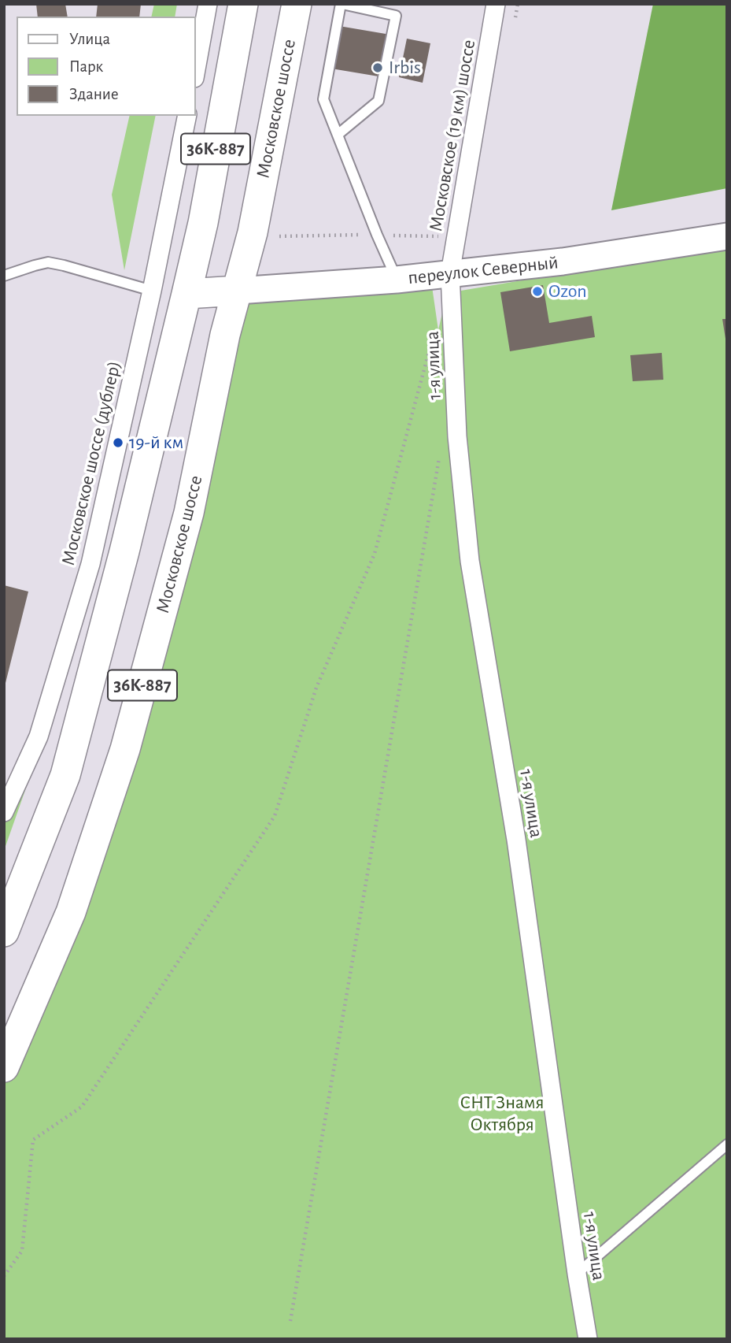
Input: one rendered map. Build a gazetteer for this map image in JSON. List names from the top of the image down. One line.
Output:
{"streets":{"main road":["Московское шоссе","36К-887"],"street":["Московское (19 км) шоссе","переулок Северный","1-я улица","Московское шоссе (дублер)"]},"crossings":[["Московское шоссе","переулок Северный"],["Московское (19 км) шоссе","переулок Северный"],["Московское (19 км) шоссе","1-я улица"],["переулок Северный","1-я улица"]],"parks":["СНТ Знамя Октября"],"places":["Irbis","Ozon","19-й км"],"legend":["Улица","Парк","Здание"]}
